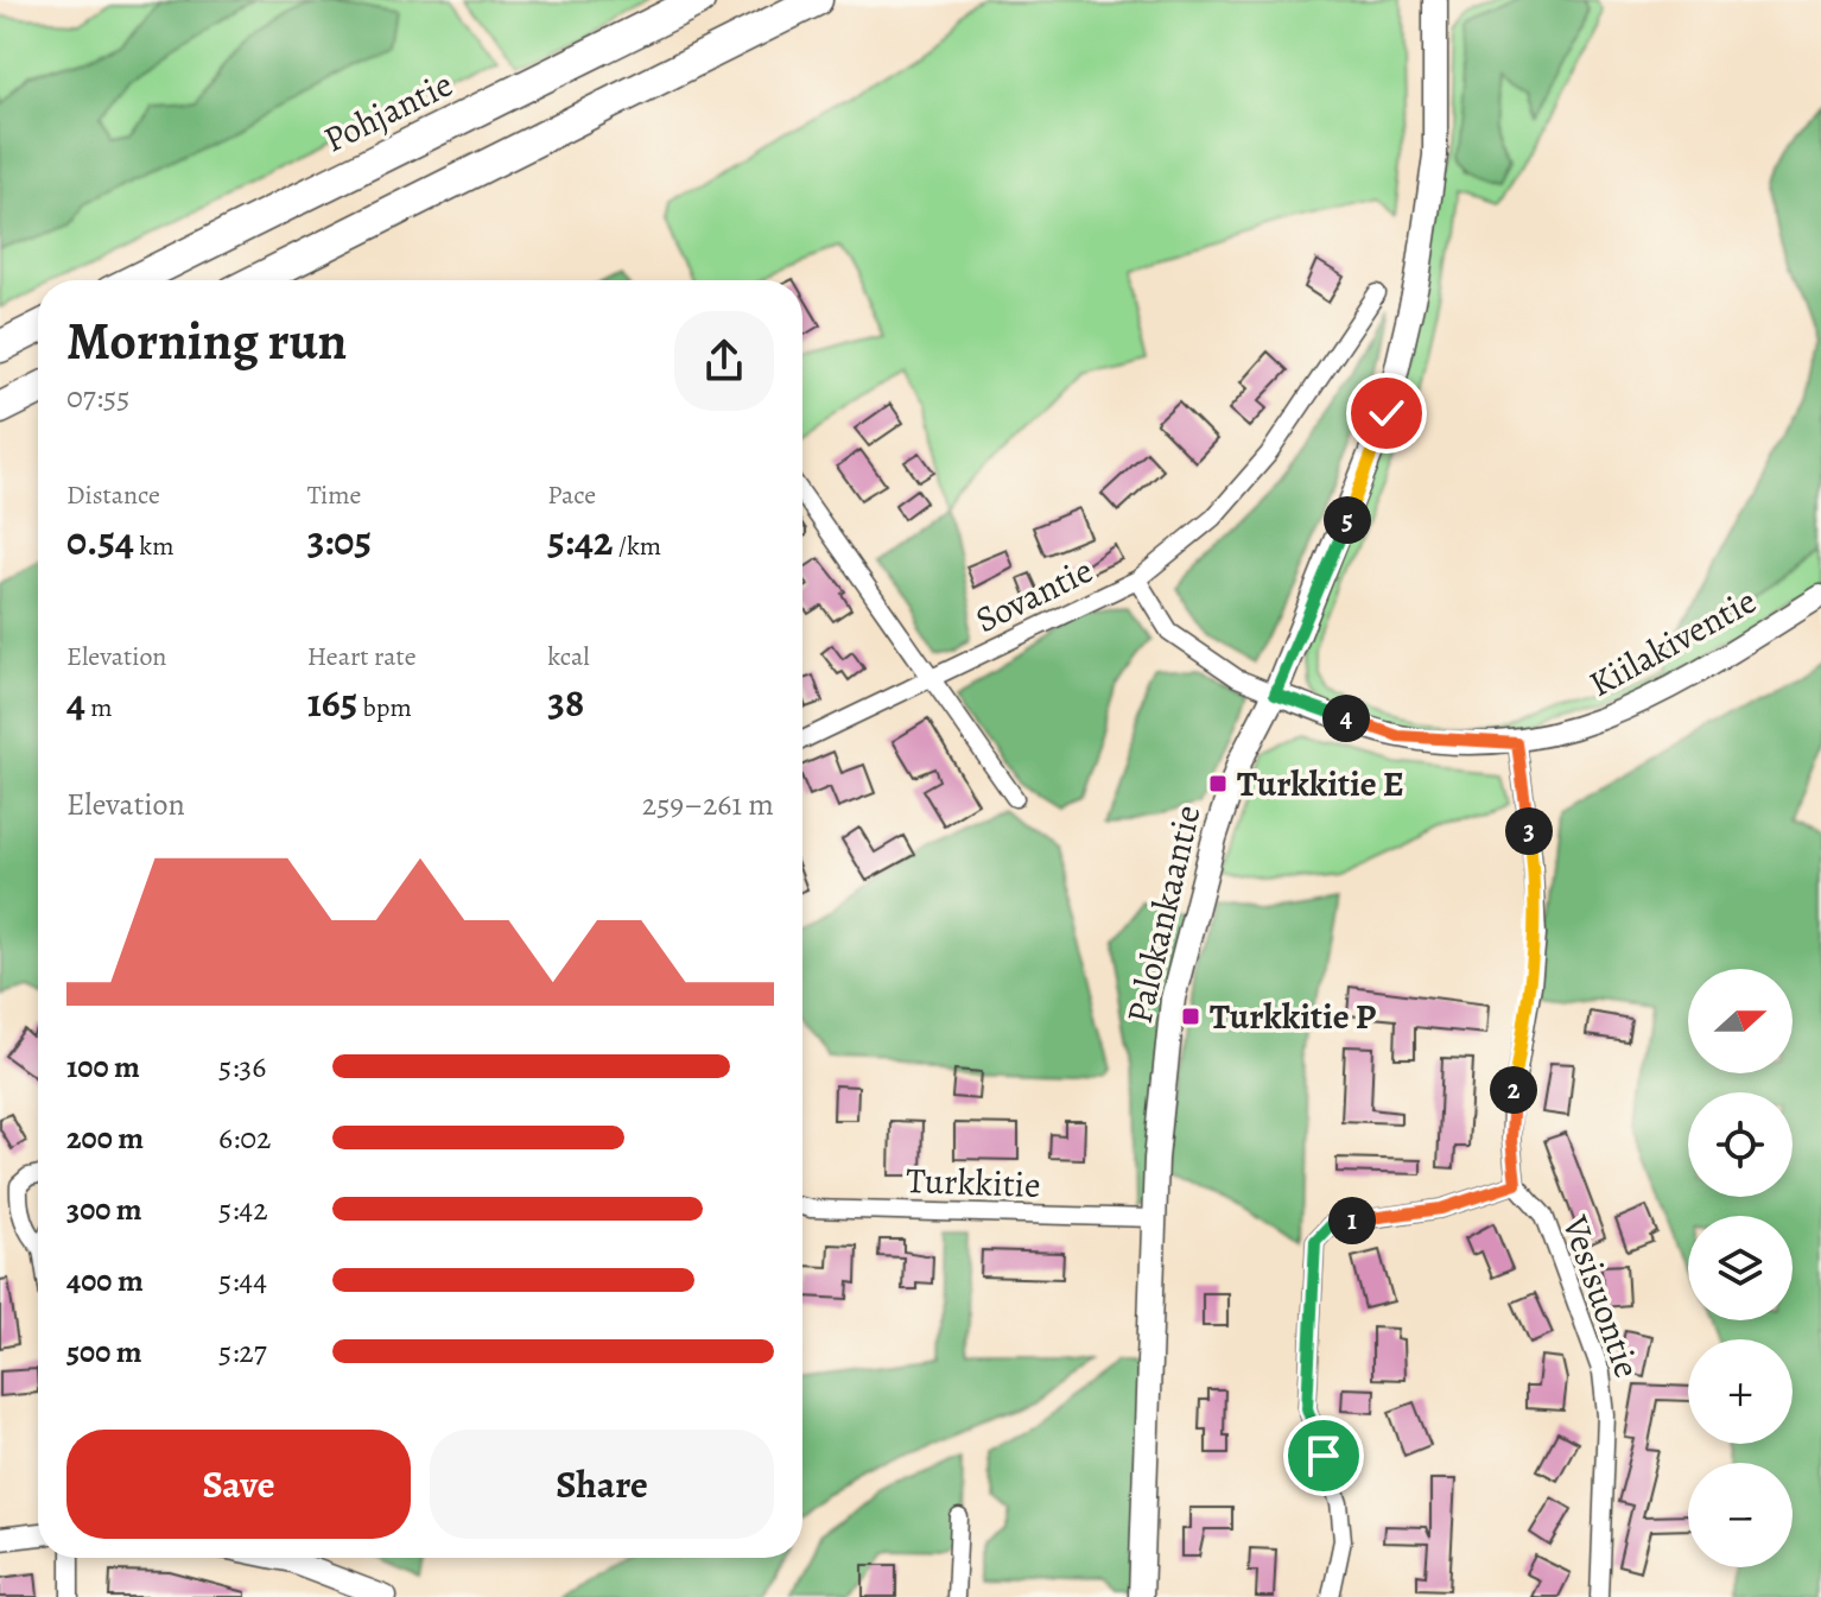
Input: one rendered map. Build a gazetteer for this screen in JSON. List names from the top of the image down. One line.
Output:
{"streets":{"highway":["Pohjantie"],"main road":["Palokankaantie"],"street":["Sovantie","Kiilakiventie","Turkkitie","Vesisuontie"]},"crossings":[["Sovantie","Kiilakiventie"],["Sovantie","Palokankaantie"],["Kiilakiventie","Palokankaantie"],["Palokankaantie","Turkkitie"]],"places":{"transit":["Turkkitie E","Turkkitie P"]},"north":"right","page":{"heading":["Morning run","07:55"],"stats":[["Distance","0.54 km"],["Time","3:05"],["Pace","5:42 /km"],["Elevation","4 m"],["Heart rate","165 bpm"],["kcal","38"]],"pins":["5","4","3","2","1"],"chart":["Elevation","259–261 m"],"map_buttons":["+","−"],"list":[{"name":"100 m","note":"5:36"},{"name":"200 m","note":"6:02"},{"name":"300 m","note":"5:42"},{"name":"400 m","note":"5:44"},{"name":"500 m","note":"5:27"}],"buttons":["Save","Share"]}}
